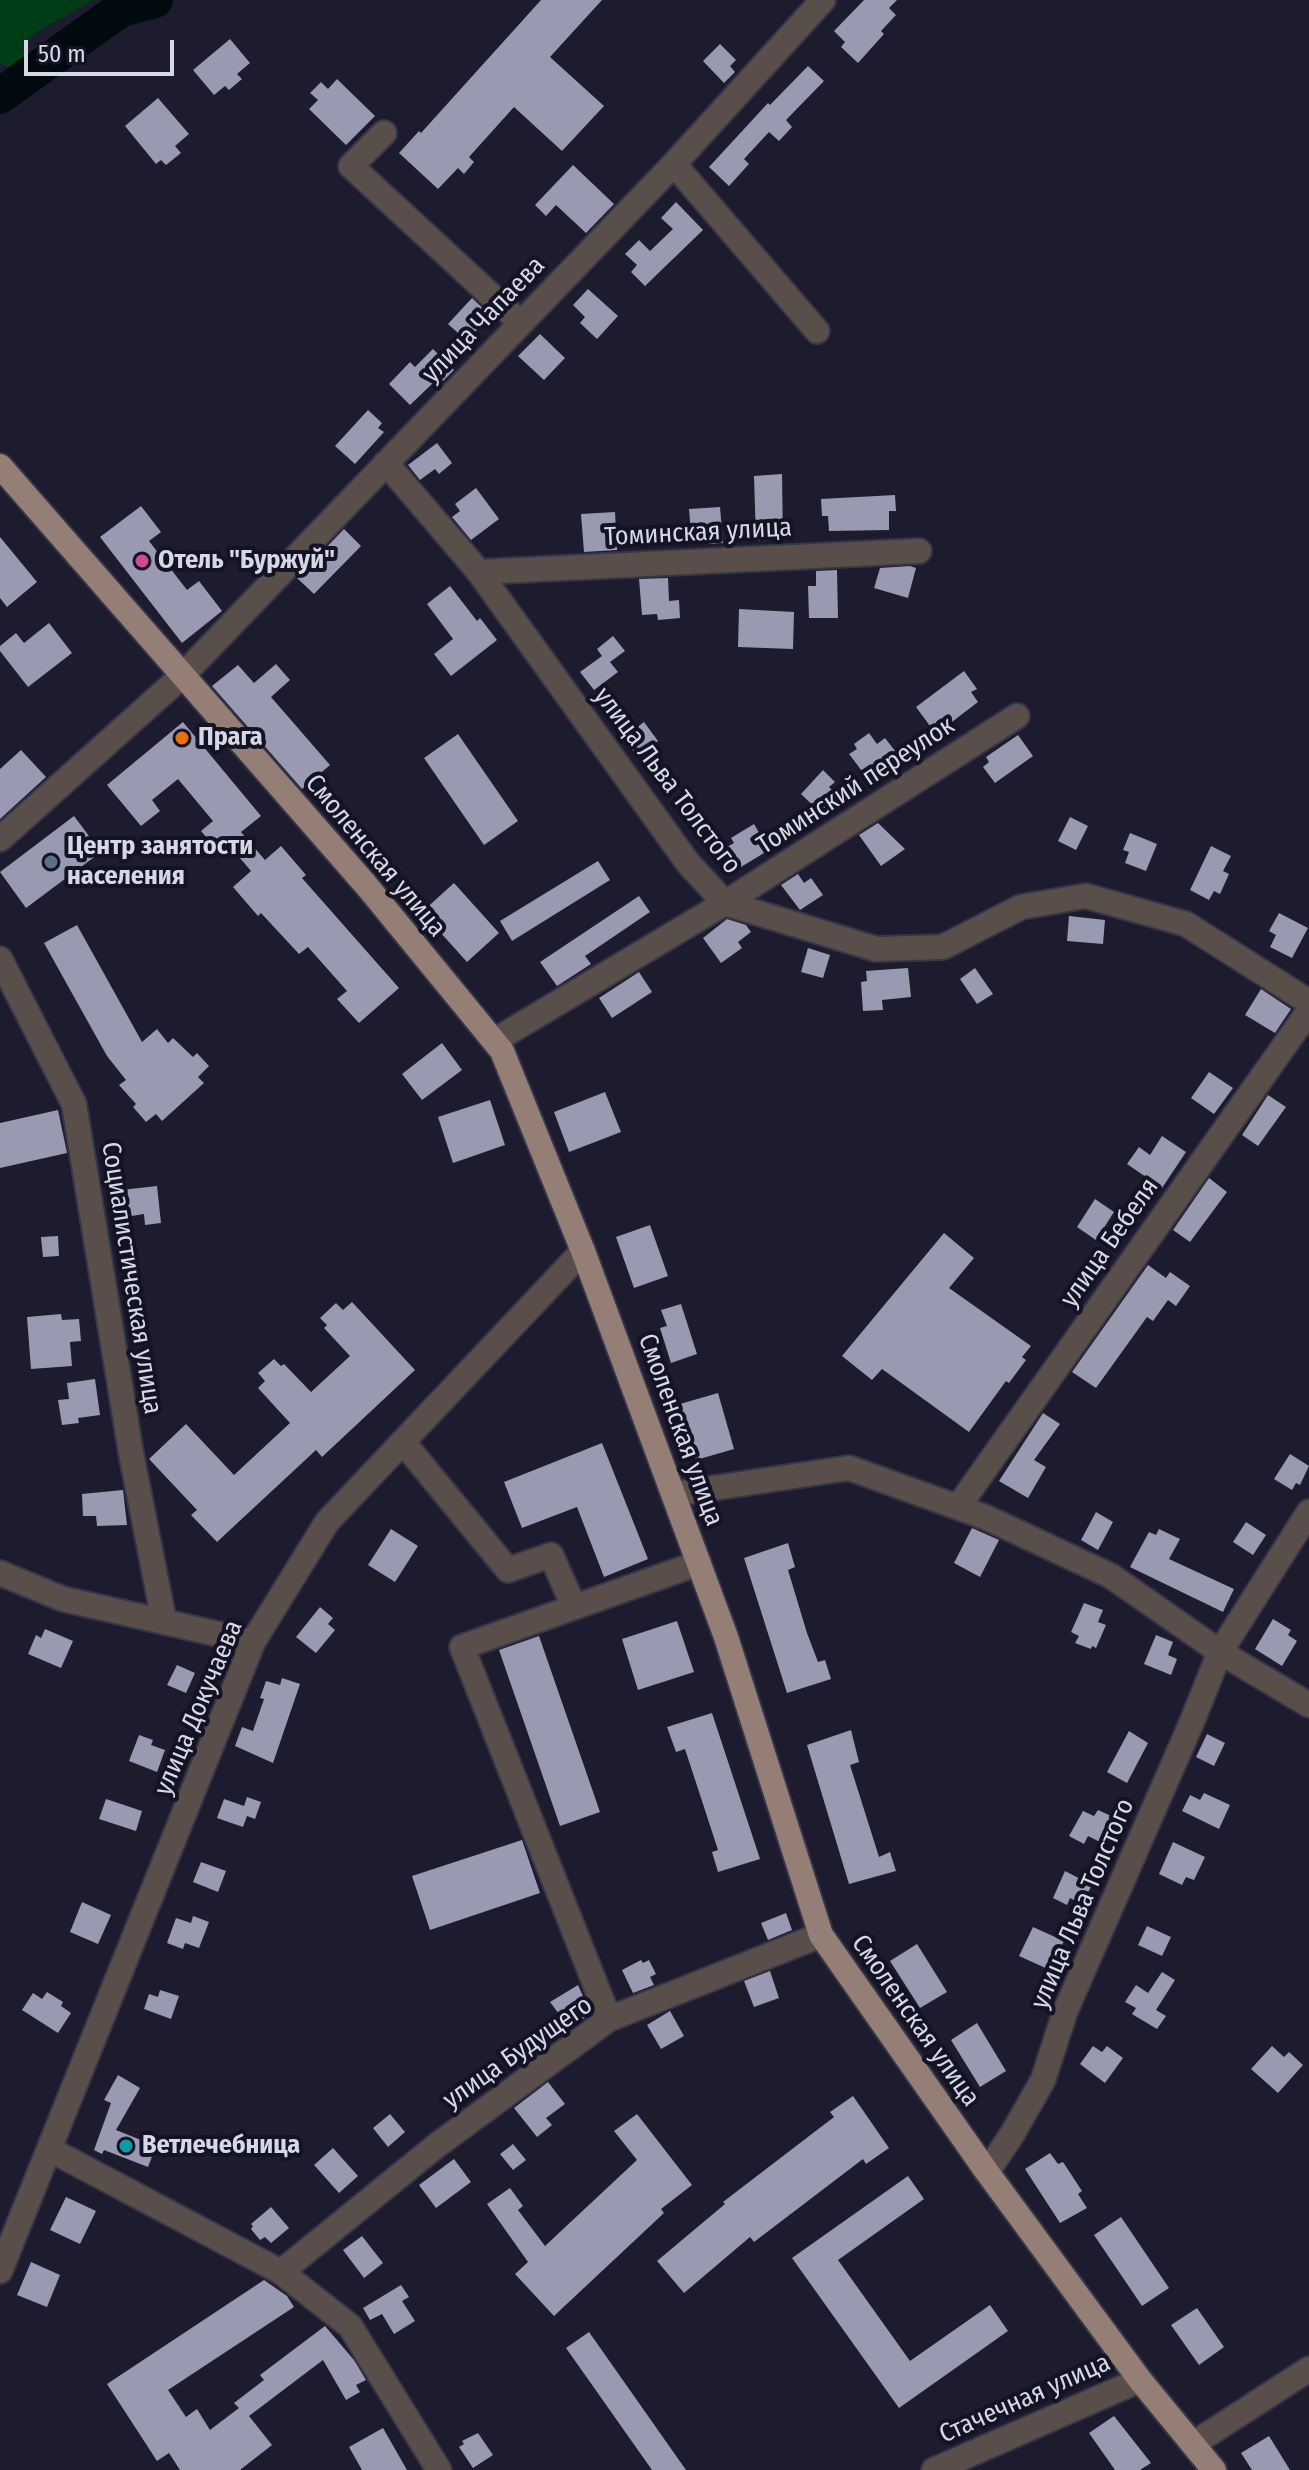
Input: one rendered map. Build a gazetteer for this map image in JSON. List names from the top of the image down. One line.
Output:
{"streets":{"main road":["Смоленская улица"],"street":["улица Чапаева","Томинская улица","улица Льва Толстого","Томинский переулок","улица Бебеля","Социалистическая улица","улица Докучаева","улица Будущего","Стачечная улица"]},"crossings":[["улица Чапаева","улица Льва Толстого"],["улица Чапаева","Смоленская улица"],["Томинская улица","улица Льва Толстого"],["улица Льва Толстого","Томинский переулок"],["улица Льва Толстого","Смоленская улица"],["Томинский переулок","Смоленская улица"],["Смоленская улица","улица Докучаева"],["Смоленская улица","улица Будущего"],["Смоленская улица","Стачечная улица"]],"places":["Отель \"Буржуй\"","Прага","Центр занятости населения","Ветлечебница"],"scale_bar":"50 m"}
